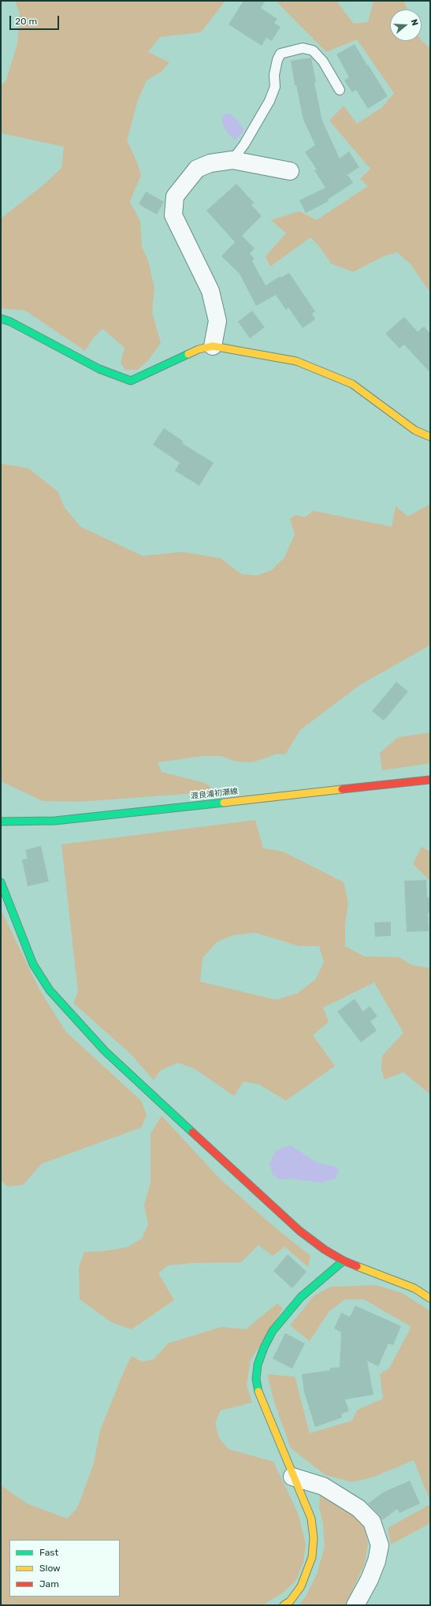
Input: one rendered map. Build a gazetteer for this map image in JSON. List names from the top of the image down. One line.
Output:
{"streets":{"street":["渡良浦初瀬線"]},"legend":["Fast","Slow","Jam"],"scale_bar":"20 m","north":"right"}
